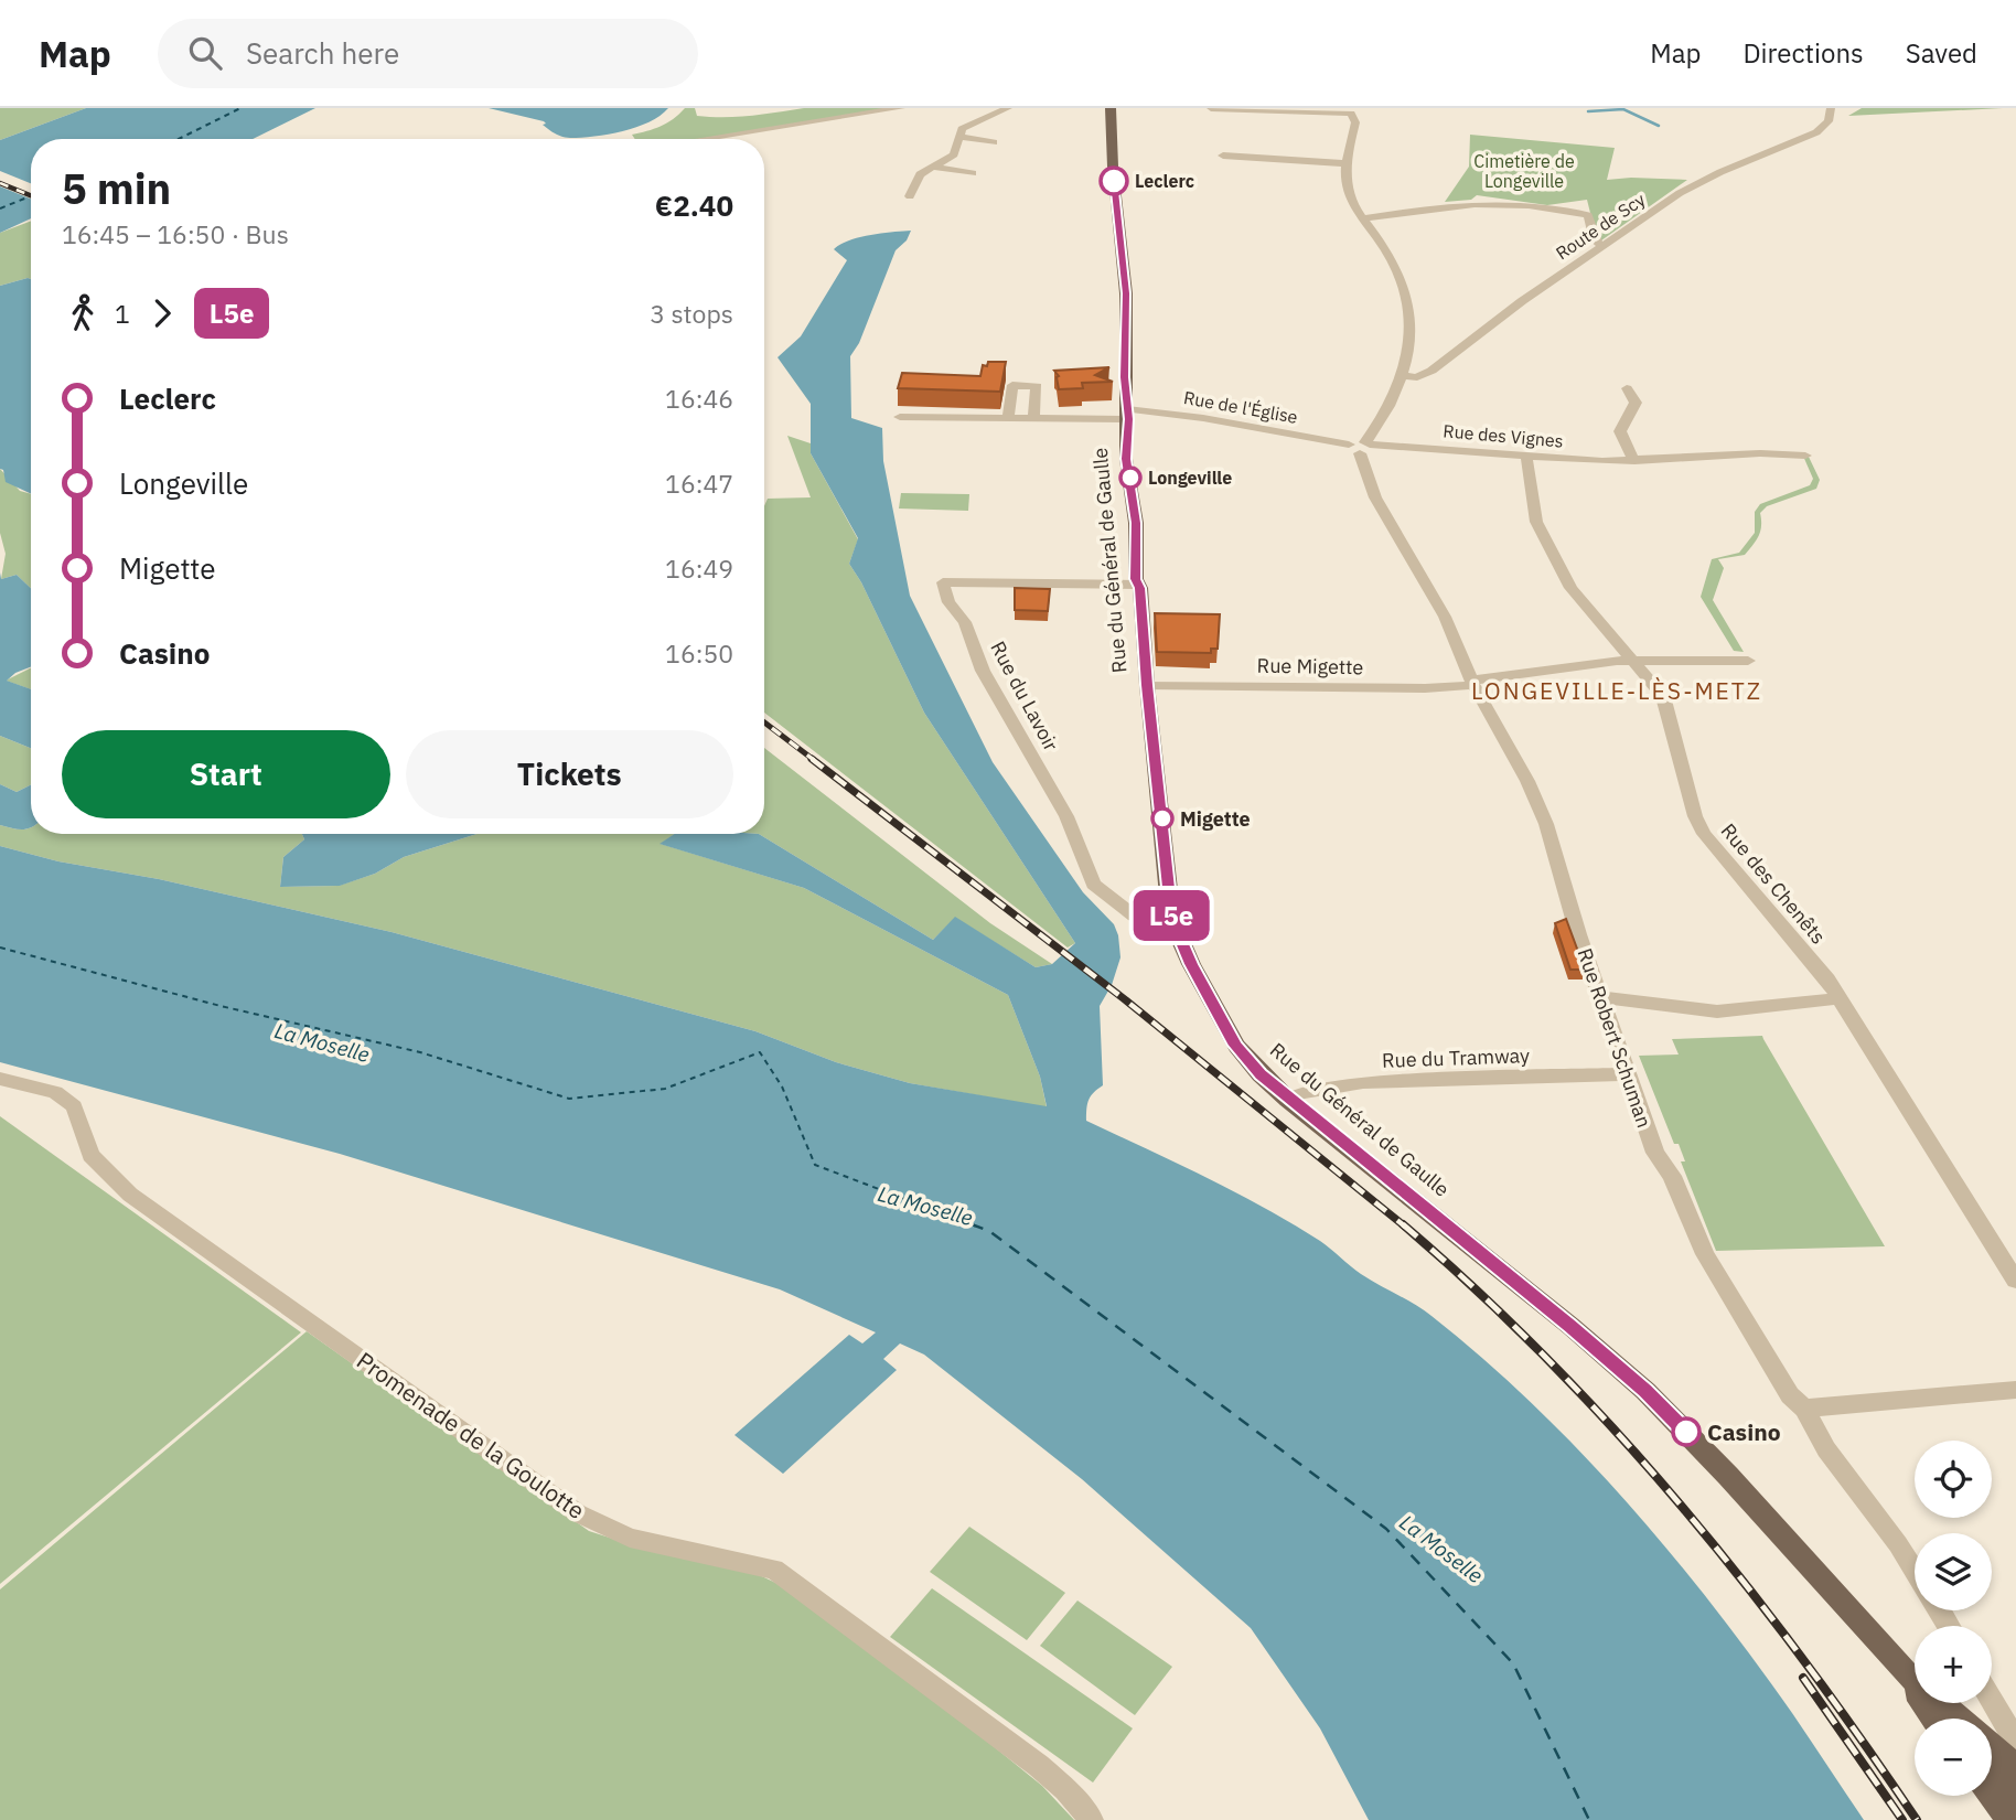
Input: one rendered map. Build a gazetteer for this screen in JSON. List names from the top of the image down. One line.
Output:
{"streets":{"main road":["Rue du Général de Gaulle"],"street":["Route de Scy","Rue de l'Église","Rue des Vignes","Rue Migette","Rue du Lavoir","Rue des Chenêts","Rue Robert Schuman","Rue du Tramway","Promenade de la Goulotte"]},"crossings":[["Rue de l'Église","Rue des Vignes"],["Rue de l'Église","Rue du Général de Gaulle"],["Rue de l'Église","Rue Robert Schuman"],["Rue des Vignes","Rue des Chenêts"],["Rue des Vignes","Rue Robert Schuman"],["Rue du Général de Gaulle","Rue Migette"],["Rue du Général de Gaulle","Rue du Lavoir"],["Rue du Général de Gaulle","Rue du Tramway"],["Rue Migette","Rue des Chenêts"],["Rue Migette","Rue Robert Schuman"],["Rue Robert Schuman","Rue du Tramway"]],"districts":["LONGEVILLE-LÈS-METZ"],"water":["La Moselle"],"parks":["Cimetière de Longeville"],"places":["Leclerc","Longeville","Migette","Casino"],"lines":["bus line L5e"],"page":{"header":"Map","search":"Search here","nav":["Map","Directions","Saved"],"on_map":"L5e","heading":["5 min","16:45 – 16:50 · Bus","€2.40"],"legs":["1","L5e","3 stops"],"list":[{"name":"Leclerc","value":"16:46"},{"name":"Longeville","value":"16:47"},{"name":"Migette","value":"16:49"},{"name":"Casino","value":"16:50"}],"buttons":["Start","Tickets"],"map_buttons":["+","−"]}}
